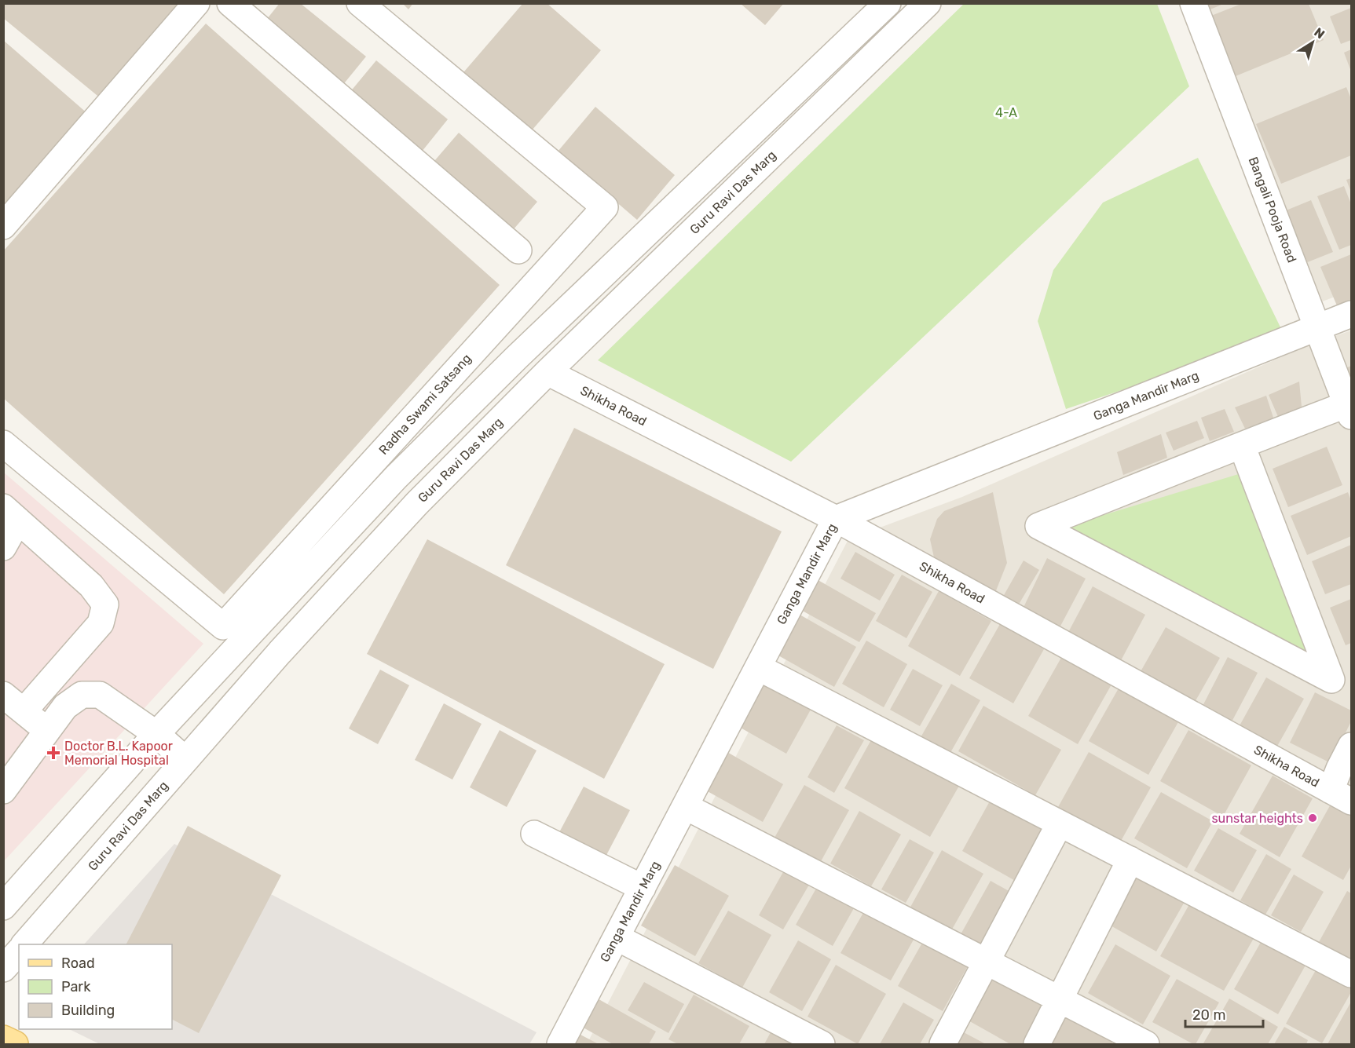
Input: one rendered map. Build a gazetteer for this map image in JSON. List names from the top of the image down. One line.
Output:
{"streets":{"street":["Guru Ravi Das Marg","Bangali Pooja Road","Ganga Mandir Marg","Radha Swami Satsang","Shikha Road"]},"crossings":[["Guru Ravi Das Marg","Shikha Road"],["Bangali Pooja Road","Ganga Mandir Marg"],["Ganga Mandir Marg","Shikha Road"]],"parks":["4-A"],"places":{"health":["Doctor B.L. Kapoor Memorial Hospital"],"other":["sunstar heights"]},"legend":["Road","Park","Building"],"scale_bar":"20 m","north":"top right"}
